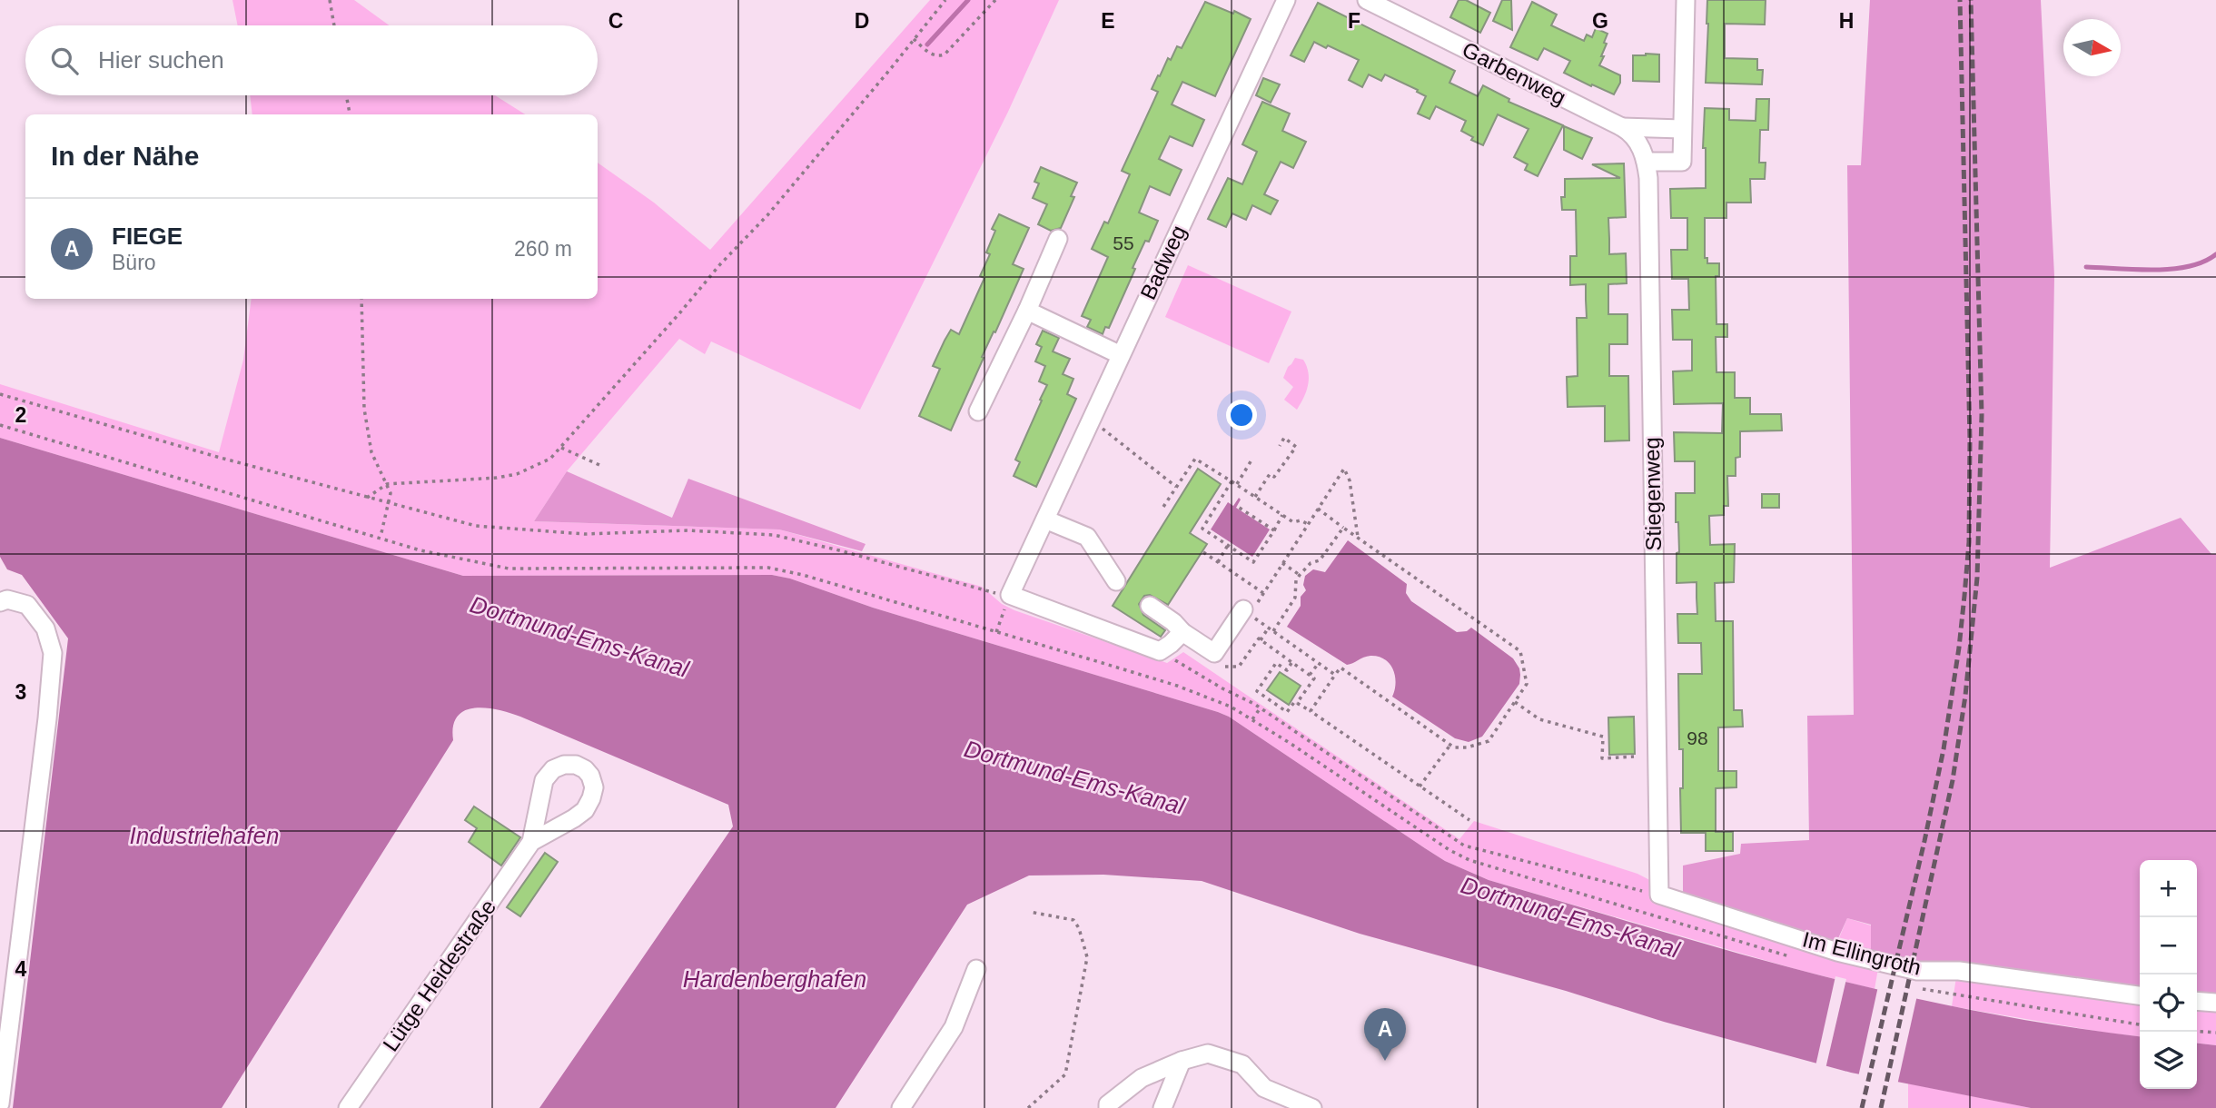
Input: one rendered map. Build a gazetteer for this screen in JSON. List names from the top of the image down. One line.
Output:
{"streets":{"street":["Garbenweg","Badweg","Stiegenweg","Im Ellingroth","Lütge Heidestraße"]},"crossings":[["Garbenweg","Stiegenweg"],["Stiegenweg","Im Ellingroth"]],"water":["Dortmund-Ems-Kanal","Industriehafen","Hardenberghafen"],"house_numbers":["55","98"],"north":"right","page":{"search":"Hier suchen","heading":"In der Nähe","list":[{"mark":"A","name":"FIEGE","note":"Büro","value":"260 m"}],"map_buttons":["+","−"],"pins":"A"},"grid":{"columns":["C","D","E","F","G","H"],"rows":["2","3","4"]}}
